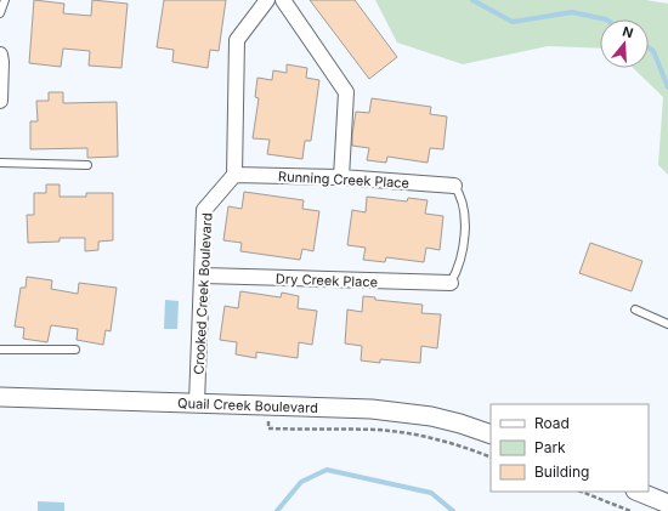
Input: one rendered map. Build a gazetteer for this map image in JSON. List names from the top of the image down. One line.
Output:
{"streets":{"street":["Running Creek Place","Dry Creek Place","Crooked Creek Boulevard","Quail Creek Boulevard"]},"crossings":[["Running Creek Place","Crooked Creek Boulevard"],["Dry Creek Place","Crooked Creek Boulevard"],["Crooked Creek Boulevard","Quail Creek Boulevard"]],"legend":["Road","Park","Building"],"north":"top"}
